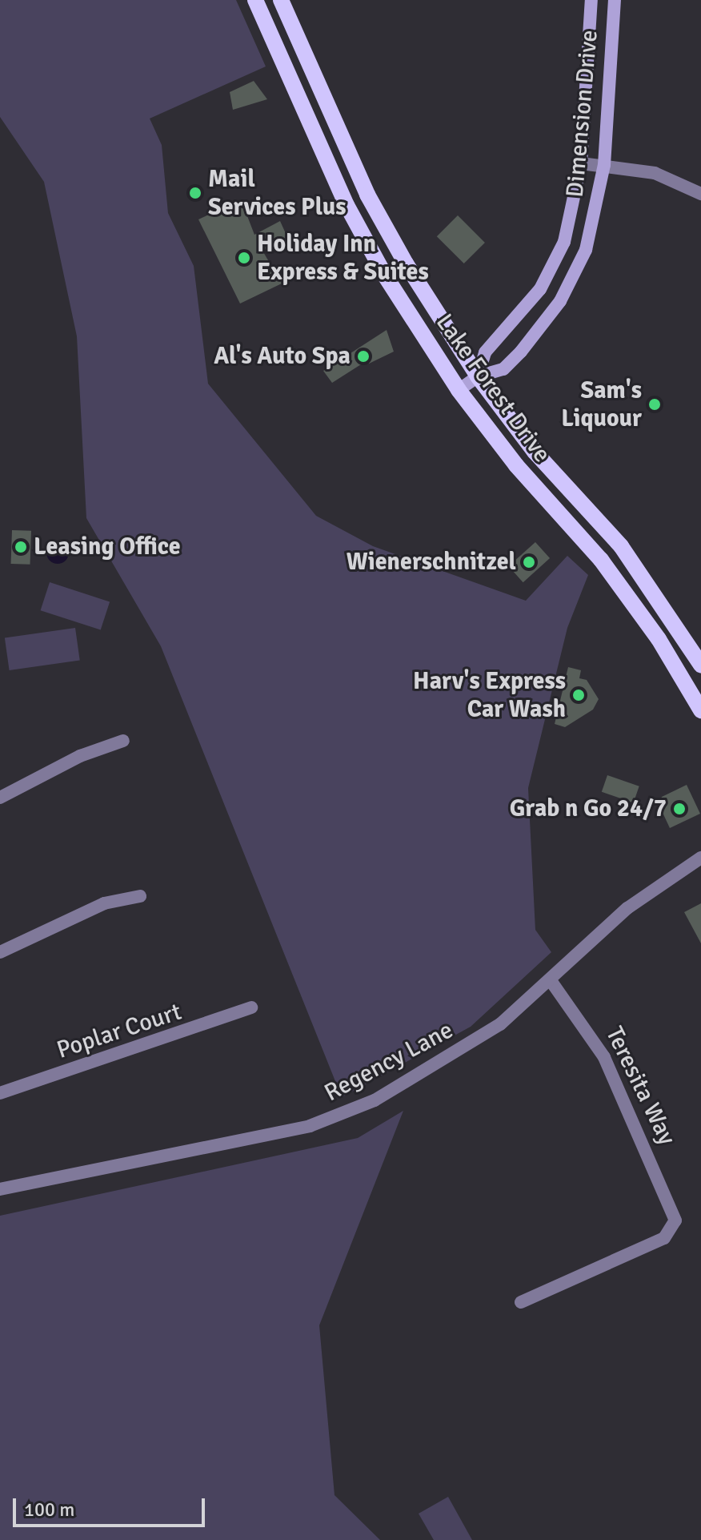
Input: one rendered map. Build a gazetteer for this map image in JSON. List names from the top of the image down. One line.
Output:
{"streets":{"main road":["Dimension Drive","Lake Forest Drive"],"street":["Poplar Court","Regency Lane","Teresita Way"]},"crossings":[["Dimension Drive","Lake Forest Drive"],["Regency Lane","Teresita Way"]],"places":["Mail Services Plus","Holiday Inn Express & Suites","Al's Auto Spa","Sam's Liquour","Leasing Office","Wienerschnitzel","Harv's Express Car Wash","Grab n Go 24/7"],"scale_bar":"100 m"}
